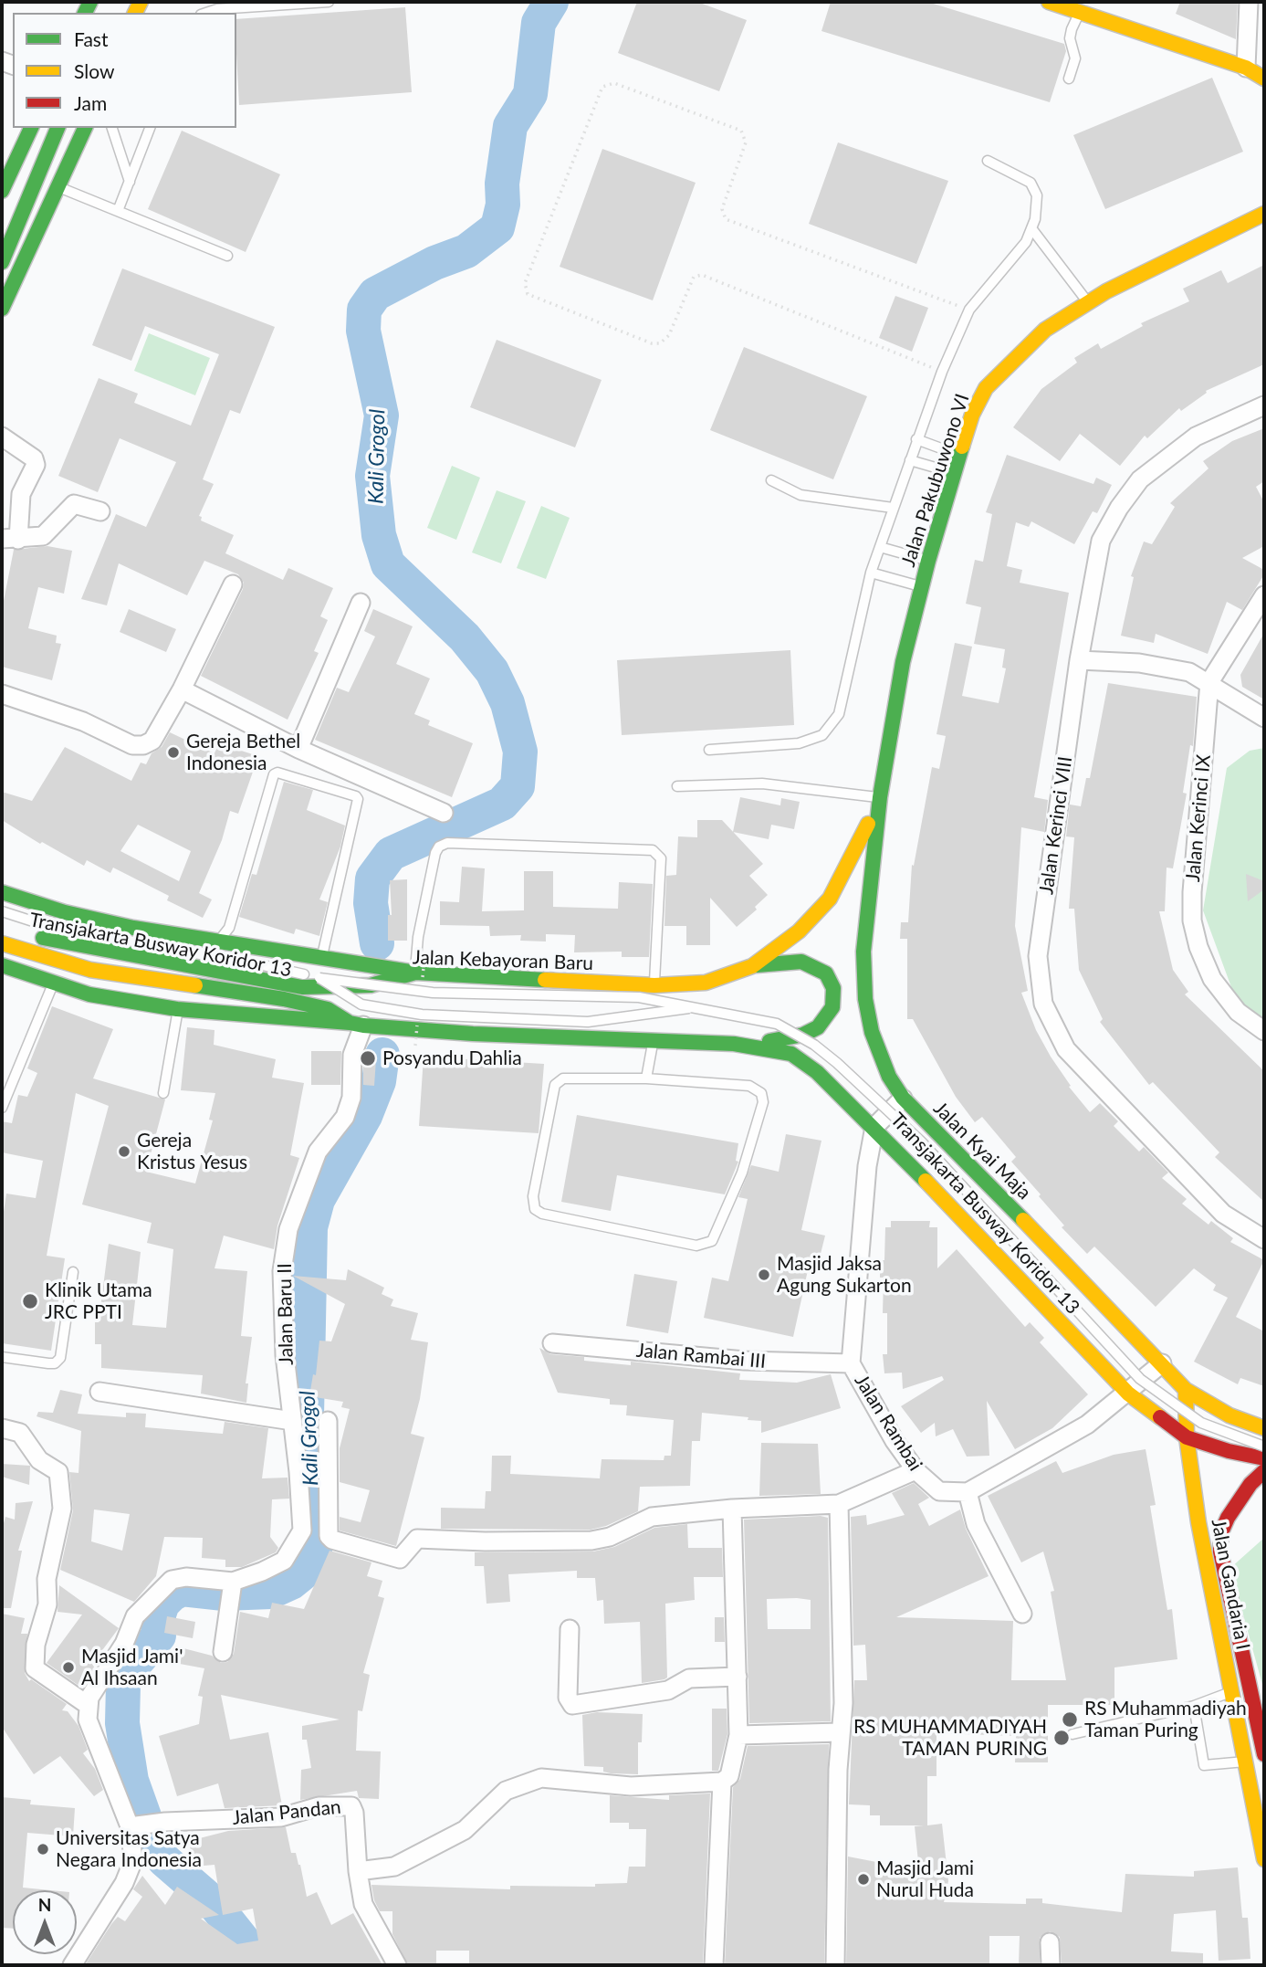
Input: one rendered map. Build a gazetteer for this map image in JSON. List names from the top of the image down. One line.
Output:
{"streets":{"main road":["Jalan Pakubuwono VI","Jalan Kebayoran Baru","Jalan Kyai Maja","Jalan Gandaria I"],"street":["Jalan Kerinci IX","Jalan Kerinci VIII","Jalan Baru II","Jalan Rambai III","Jalan Rambai","Jalan Pandan"],"lane":["Transjakarta Busway Koridor 13"]},"crossings":[["Jalan Pakubuwono VI","Jalan Kebayoran Baru"],["Jalan Pakubuwono VI","Jalan Kyai Maja"],["Jalan Kebayoran Baru","Jalan Kyai Maja"],["Jalan Kyai Maja","Jalan Gandaria I"],["Jalan Rambai III","Jalan Rambai"]],"water":["Kali Grogol"],"places":["Gereja Bethel Indonesia","Posyandu Dahlia","Gereja Kristus Yesus","Masjid Jaksa Agung Sukarton","Klinik Utama JRC PPTI","Masjid Jami' Al Ihsaan","RS Muhammadiyah Taman Puring","RS MUHAMMADIYAH TAMAN PURING","Universitas Satya Negara Indonesia","Masjid Jami Nurul Huda"],"legend":["Fast","Slow","Jam"],"north":"top"}
